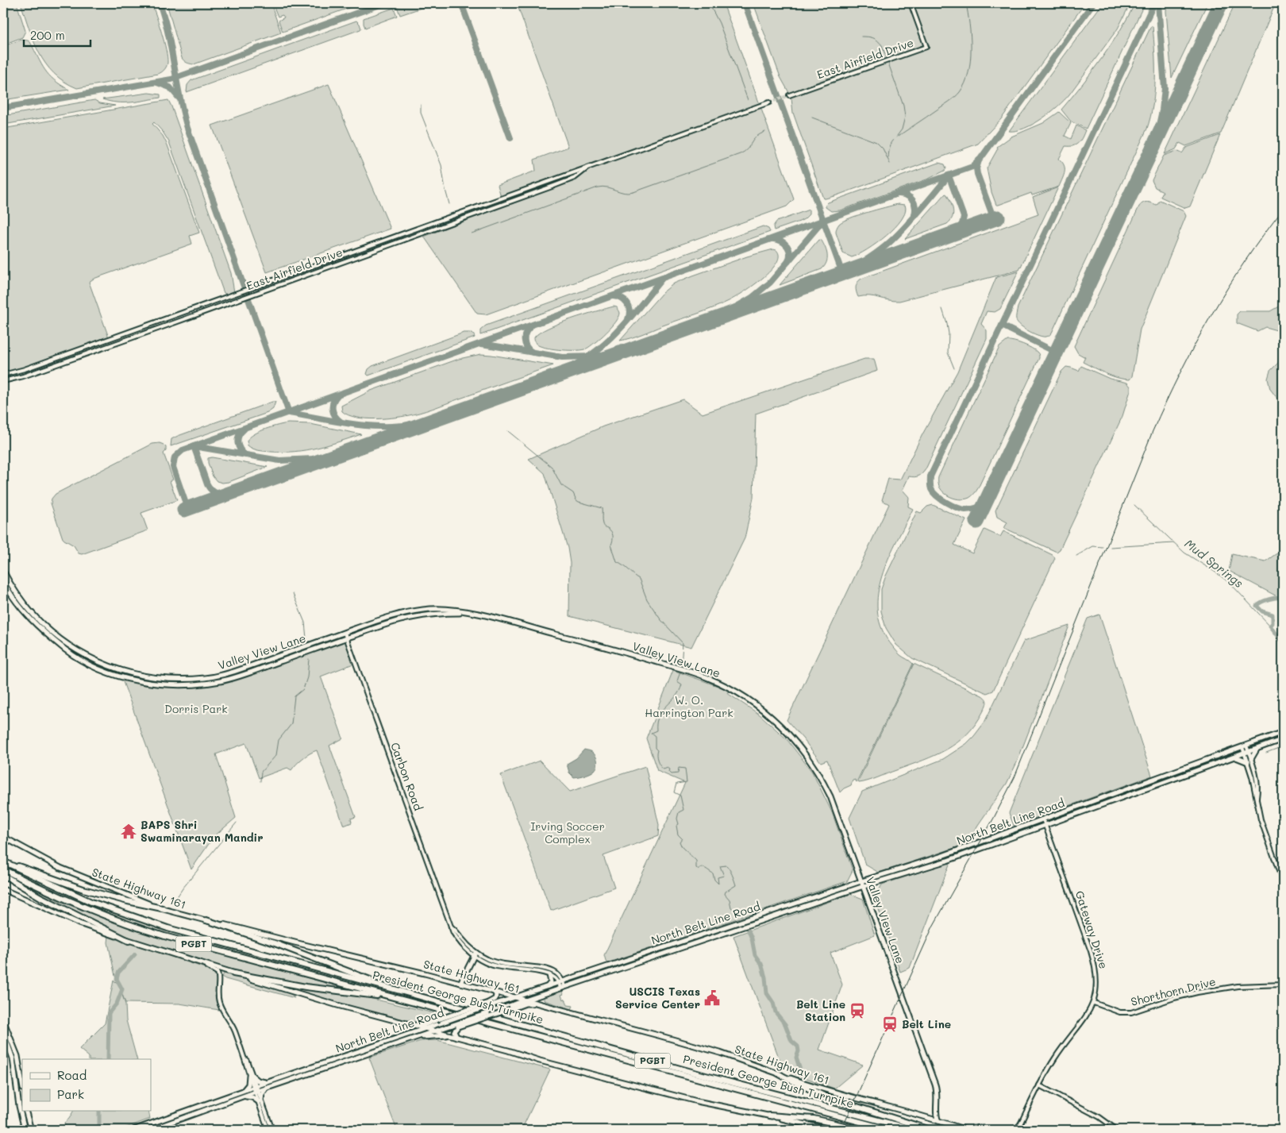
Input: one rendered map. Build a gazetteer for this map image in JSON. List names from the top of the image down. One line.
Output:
{"streets":{"highway":["PGBT","President George Bush Turnpike"],"main road":["Valley View Lane","North Belt Line Road","State Highway 161"],"street":["East Airfield Drive","Carbon Road","Gateway Drive","Shorthorn Drive"]},"crossings":[["Valley View Lane","Carbon Road"],["Valley View Lane","North Belt Line Road"],["Valley View Lane","State Highway 161"],["Carbon Road","North Belt Line Road"],["North Belt Line Road","State Highway 161"],["North Belt Line Road","Gateway Drive"],["Gateway Drive","Shorthorn Drive"]],"water":["Mud Springs"],"parks":["W. O. Harrington Park","Dorris Park","Irving Soccer Complex"],"places":{"temple":["BAPS Shri Swaminarayan Mandir"],"public building":["USCIS Texas Service Center"],"station":["Belt Line Station","Belt Line"]},"legend":["Road","Park"],"scale_bar":"200 m"}
